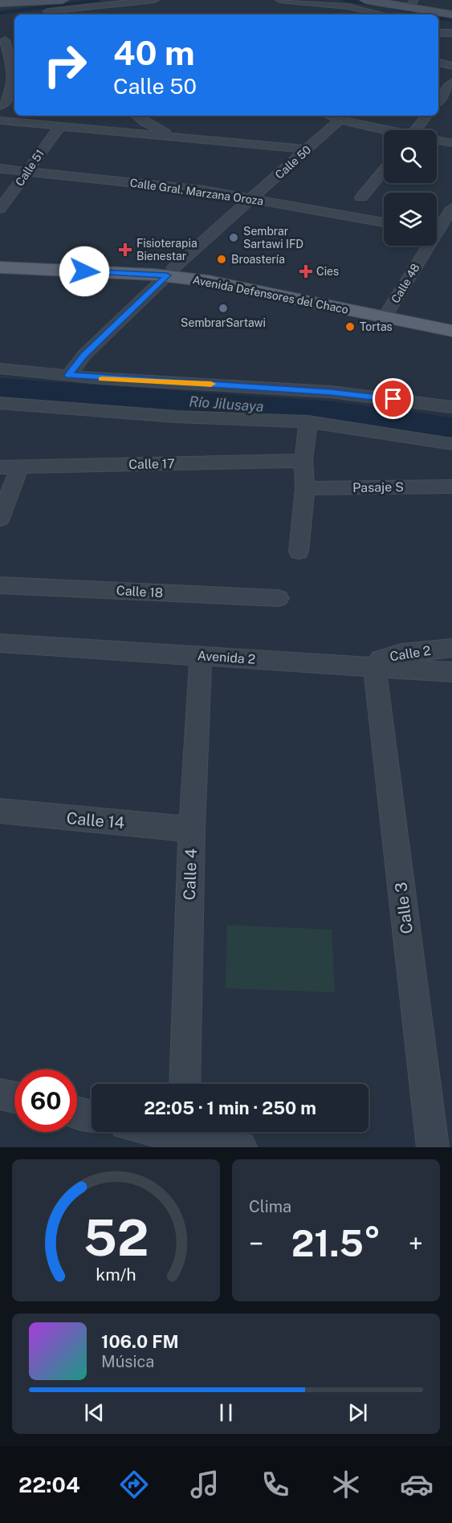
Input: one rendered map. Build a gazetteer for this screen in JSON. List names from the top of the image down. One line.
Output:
{"streets":{"main road":["Avenida Defensores del Chaco"],"street":["Calle 50","Calle 51","Calle Gral. Marzana Oroza","Calle 48","Calle 17","Pasaje S","Calle 18","Calle 2","Avenida 2","Calle 14","Calle 4","Calle 3"]},"crossings":[["Calle 50","Calle Gral. Marzana Oroza"],["Calle 50","Avenida Defensores del Chaco"],["Calle 51","Calle Gral. Marzana Oroza"],["Calle 48","Avenida Defensores del Chaco"],["Calle 2","Avenida 2"],["Calle 2","Calle 3"],["Avenida 2","Calle 4"],["Avenida 2","Calle 3"],["Calle 14","Calle 4"]],"water":["Río Jilusaya"],"places":{"other":["Sembrar Sartawi IFD","Broastería","SembrarSartawi","Tortas"],"health":["Fisioterapia Bienestar","Cies"]},"page":{"turn":["40 m","Calle 50"],"limit":"60","trip":"22:05 · 1 min · 250 m","tile":"Clima","heat":["−","21.5°","+"],"song":["106.0 FM","Música"],"tabs":"22:04","gauge":["52","km/h"]}}
